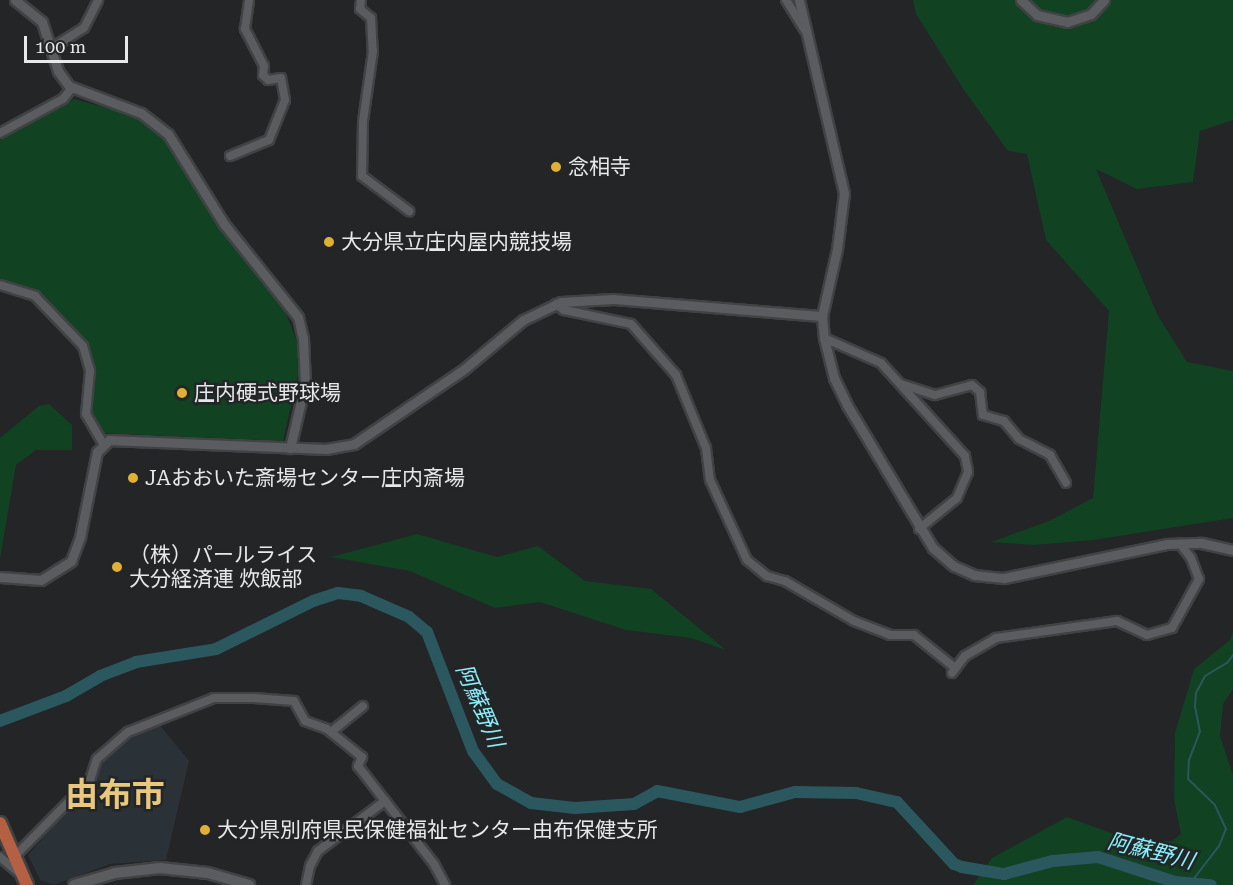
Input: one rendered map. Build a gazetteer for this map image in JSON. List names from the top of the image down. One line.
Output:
{"districts":["由布市"],"water":["阿蘇野川"],"places":["念相寺","大分県立庄内屋内競技場","庄内硬式野球場","JAおおいた斎場センター庄内斎場","（株）パールライス 大分経済連 炊飯部","大分県別府県民保健福祉センター由布保健支所"],"scale_bar":"100 m"}
